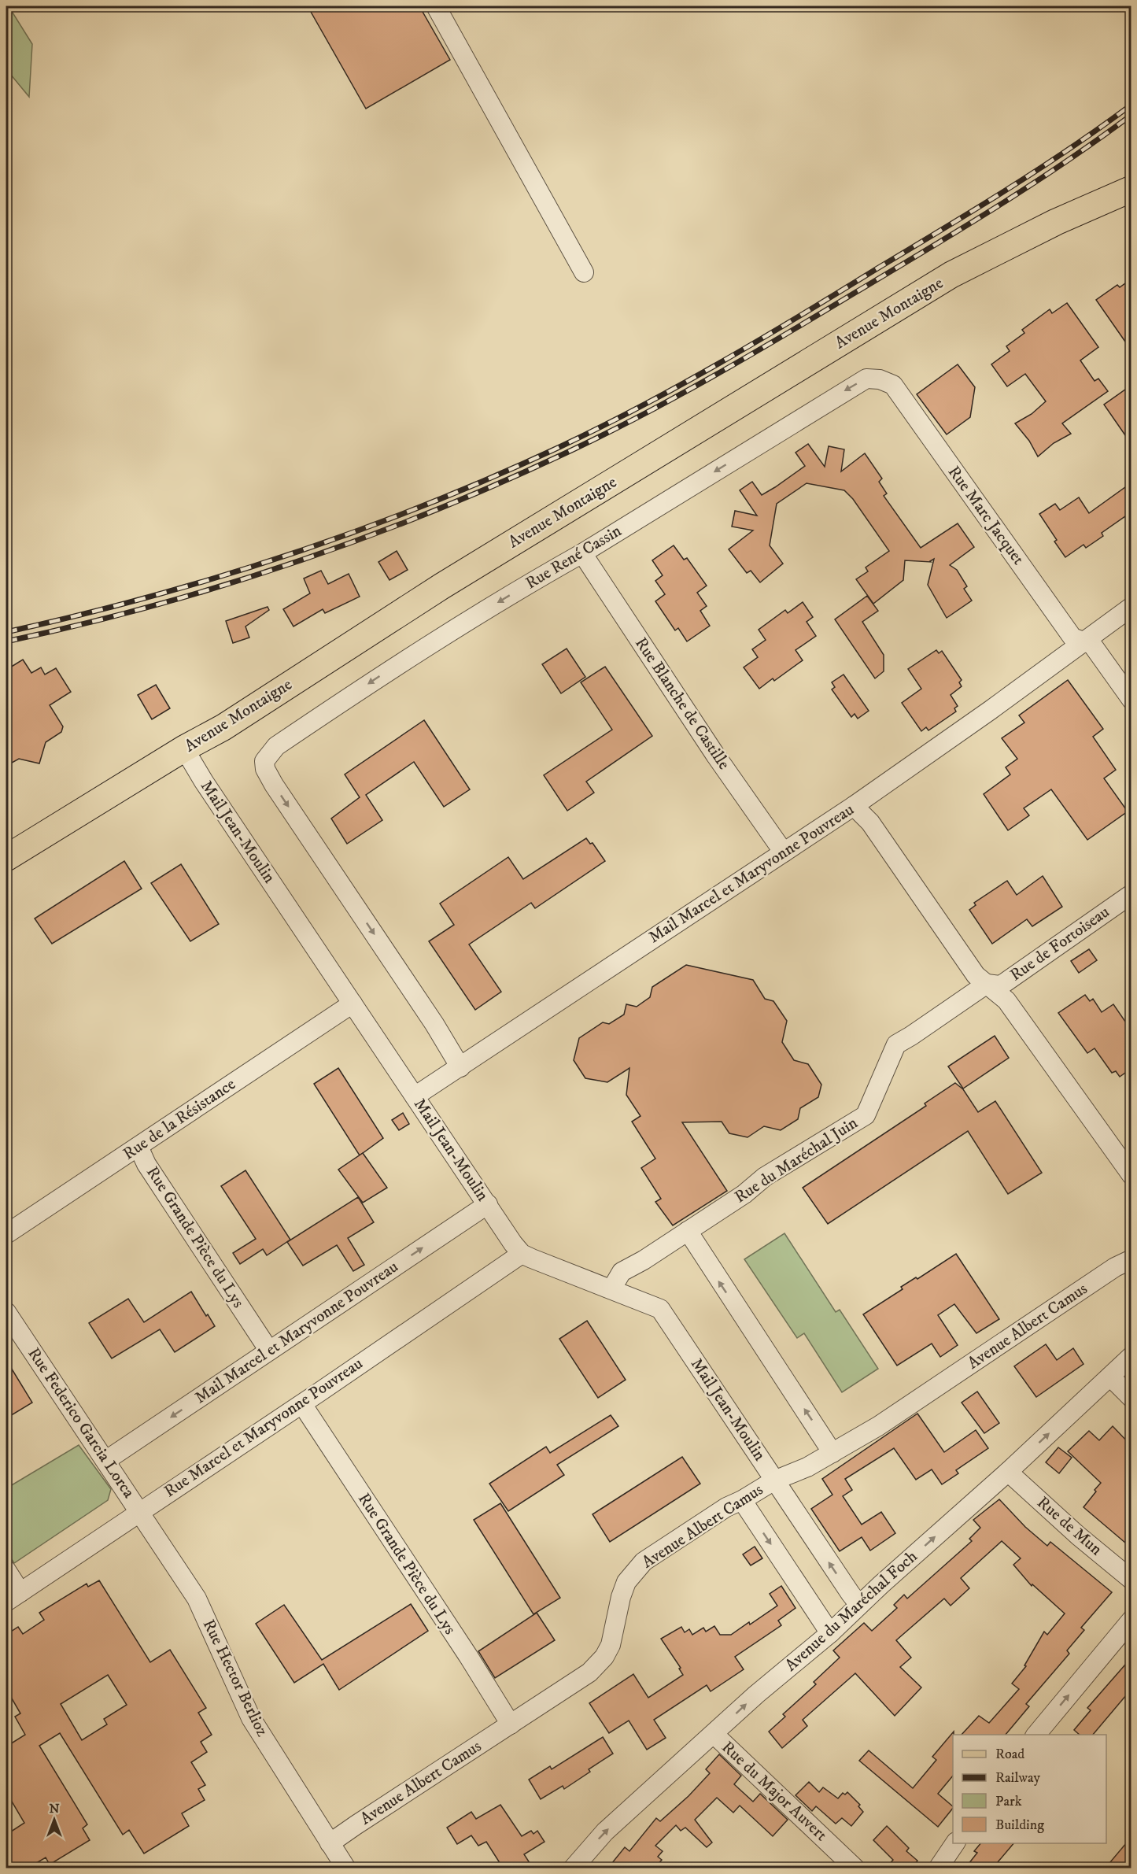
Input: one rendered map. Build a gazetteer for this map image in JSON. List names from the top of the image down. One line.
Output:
{"streets":{"main road":["Avenue Montaigne"],"street":["Rue Marc Jacquet","Rue René Cassin","Rue Blanche de Castille","Mail Jean-Moulin","Mail Marcel et Maryvonne Pouvreau","Rue de Fortoiseau","Rue de la Résistance","Rue du Maréchal Juin","Rue Grande Pièce du Lys","Avenue Albert Camus","Rue Federico Garcia Lorca","Rue Marcel et Maryvonne Pouvreau","Rue de Mun","Avenue du Maréchal Foch","Rue Hector Berlioz","Rue du Major Auvert"]},"crossings":[["Avenue Montaigne","Mail Jean-Moulin"],["Rue Marc Jacquet","Rue René Cassin"],["Rue Marc Jacquet","Mail Marcel et Maryvonne Pouvreau"],["Rue René Cassin","Rue Blanche de Castille"],["Rue René Cassin","Mail Marcel et Maryvonne Pouvreau"],["Rue Blanche de Castille","Mail Marcel et Maryvonne Pouvreau"],["Mail Jean-Moulin","Mail Marcel et Maryvonne Pouvreau"],["Mail Jean-Moulin","Rue de la Résistance"],["Mail Jean-Moulin","Rue du Maréchal Juin"],["Mail Jean-Moulin","Avenue Albert Camus"],["Mail Jean-Moulin","Rue Marcel et Maryvonne Pouvreau"],["Mail Jean-Moulin","Avenue du Maréchal Foch"],["Mail Marcel et Maryvonne Pouvreau","Rue Grande Pièce du Lys"],["Mail Marcel et Maryvonne Pouvreau","Rue Federico Garcia Lorca"],["Rue de Fortoiseau","Rue du Maréchal Juin"],["Rue de la Résistance","Rue Grande Pièce du Lys"],["Rue Grande Pièce du Lys","Avenue Albert Camus"],["Rue Grande Pièce du Lys","Rue Marcel et Maryvonne Pouvreau"],["Avenue Albert Camus","Rue Hector Berlioz"],["Rue Federico Garcia Lorca","Rue Marcel et Maryvonne Pouvreau"],["Rue Federico Garcia Lorca","Rue Hector Berlioz"],["Rue Marcel et Maryvonne Pouvreau","Rue Hector Berlioz"],["Rue de Mun","Avenue du Maréchal Foch"],["Avenue du Maréchal Foch","Rue du Major Auvert"]],"one_way":["Avenue du Maréchal Foch"],"legend":["Road","Railway","Park","Building"],"north":"top"}
